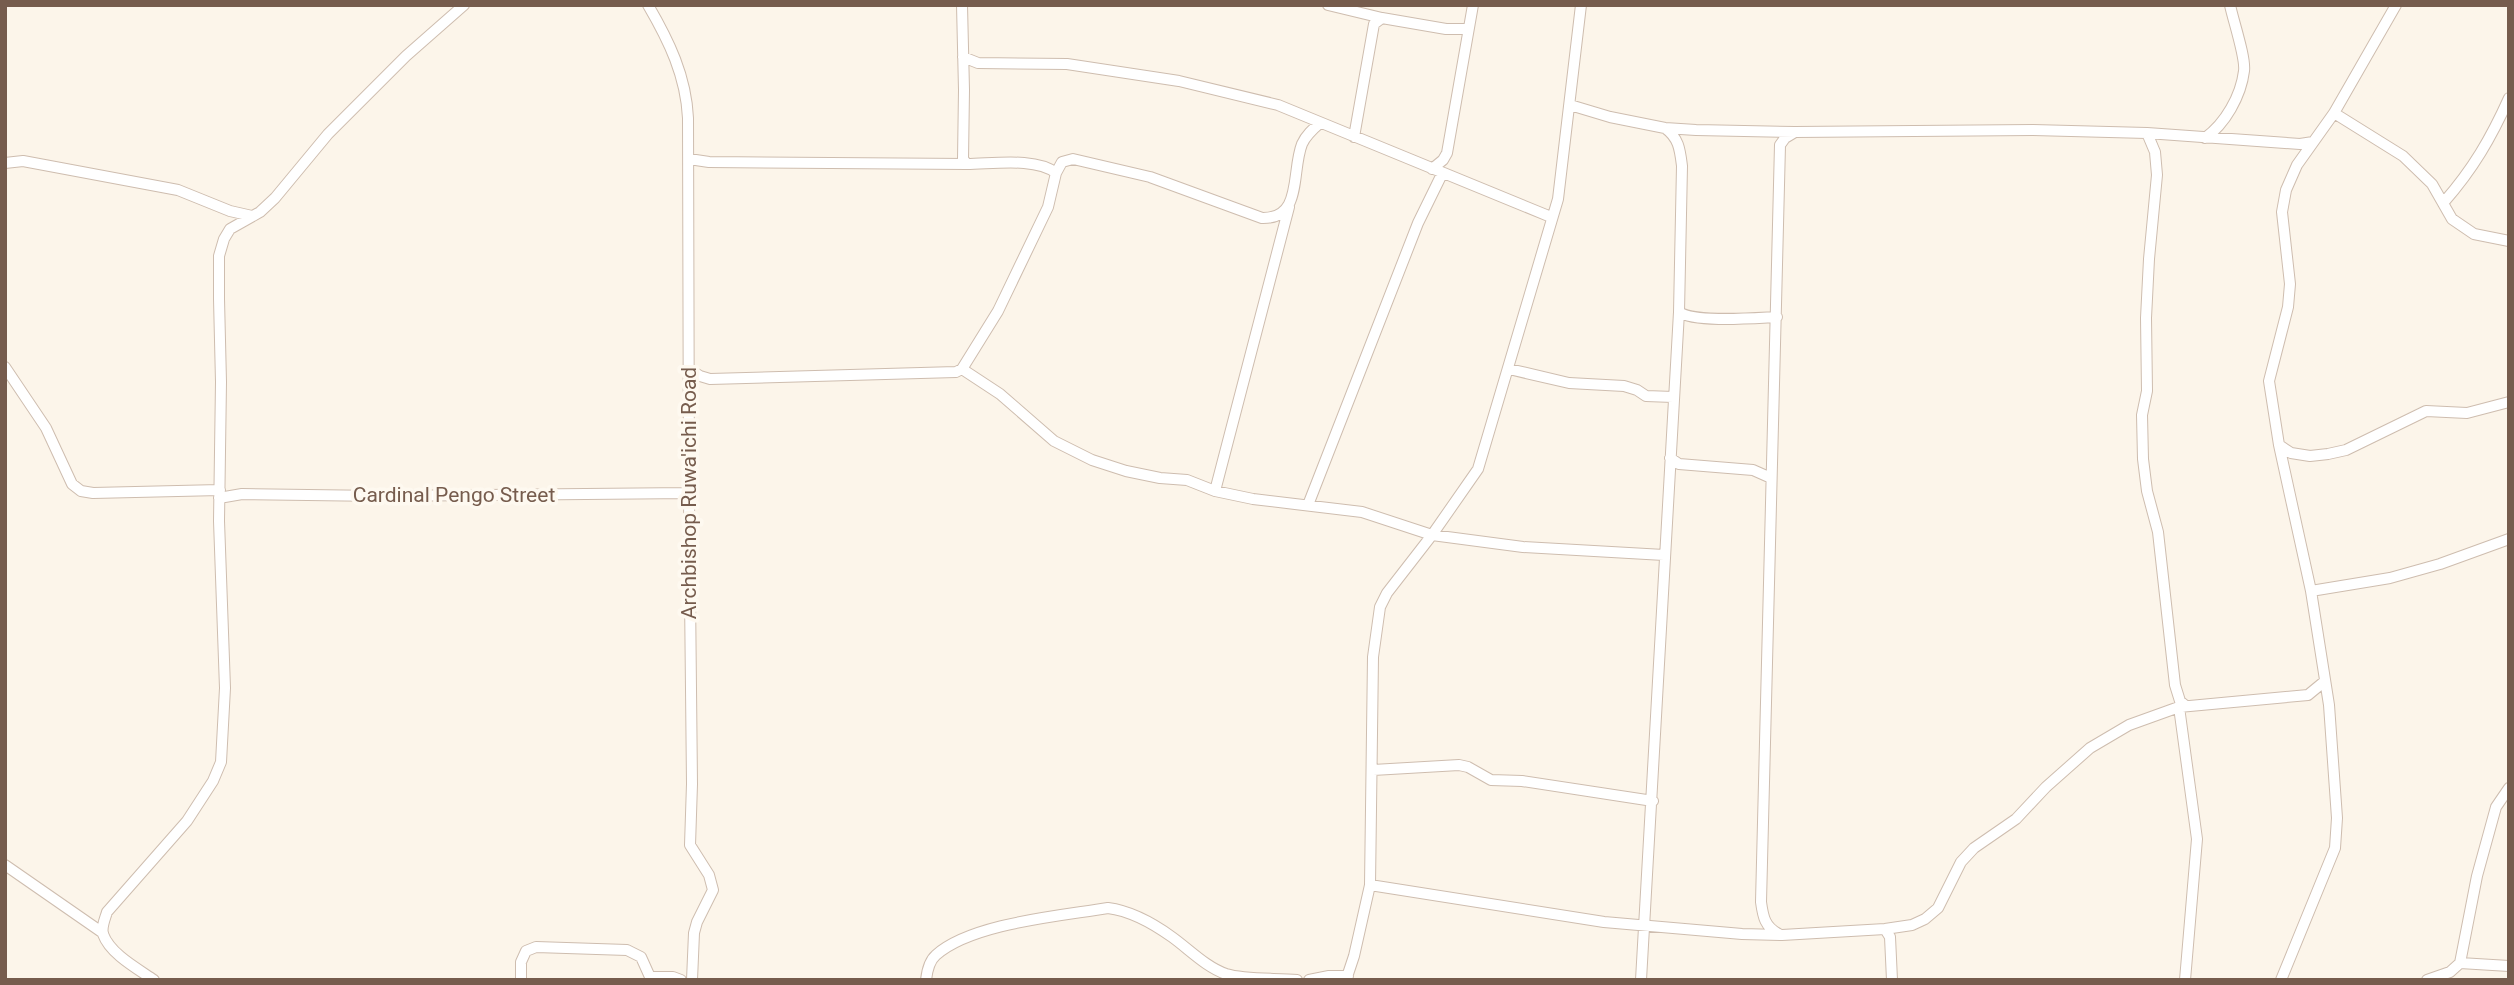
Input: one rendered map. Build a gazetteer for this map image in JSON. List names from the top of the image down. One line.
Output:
{"streets":{"street":["Archbishop Ruwa'ichi Road","Cardinal Pengo Street"]},"crossings":[["Archbishop Ruwa'ichi Road","Cardinal Pengo Street"]]}
